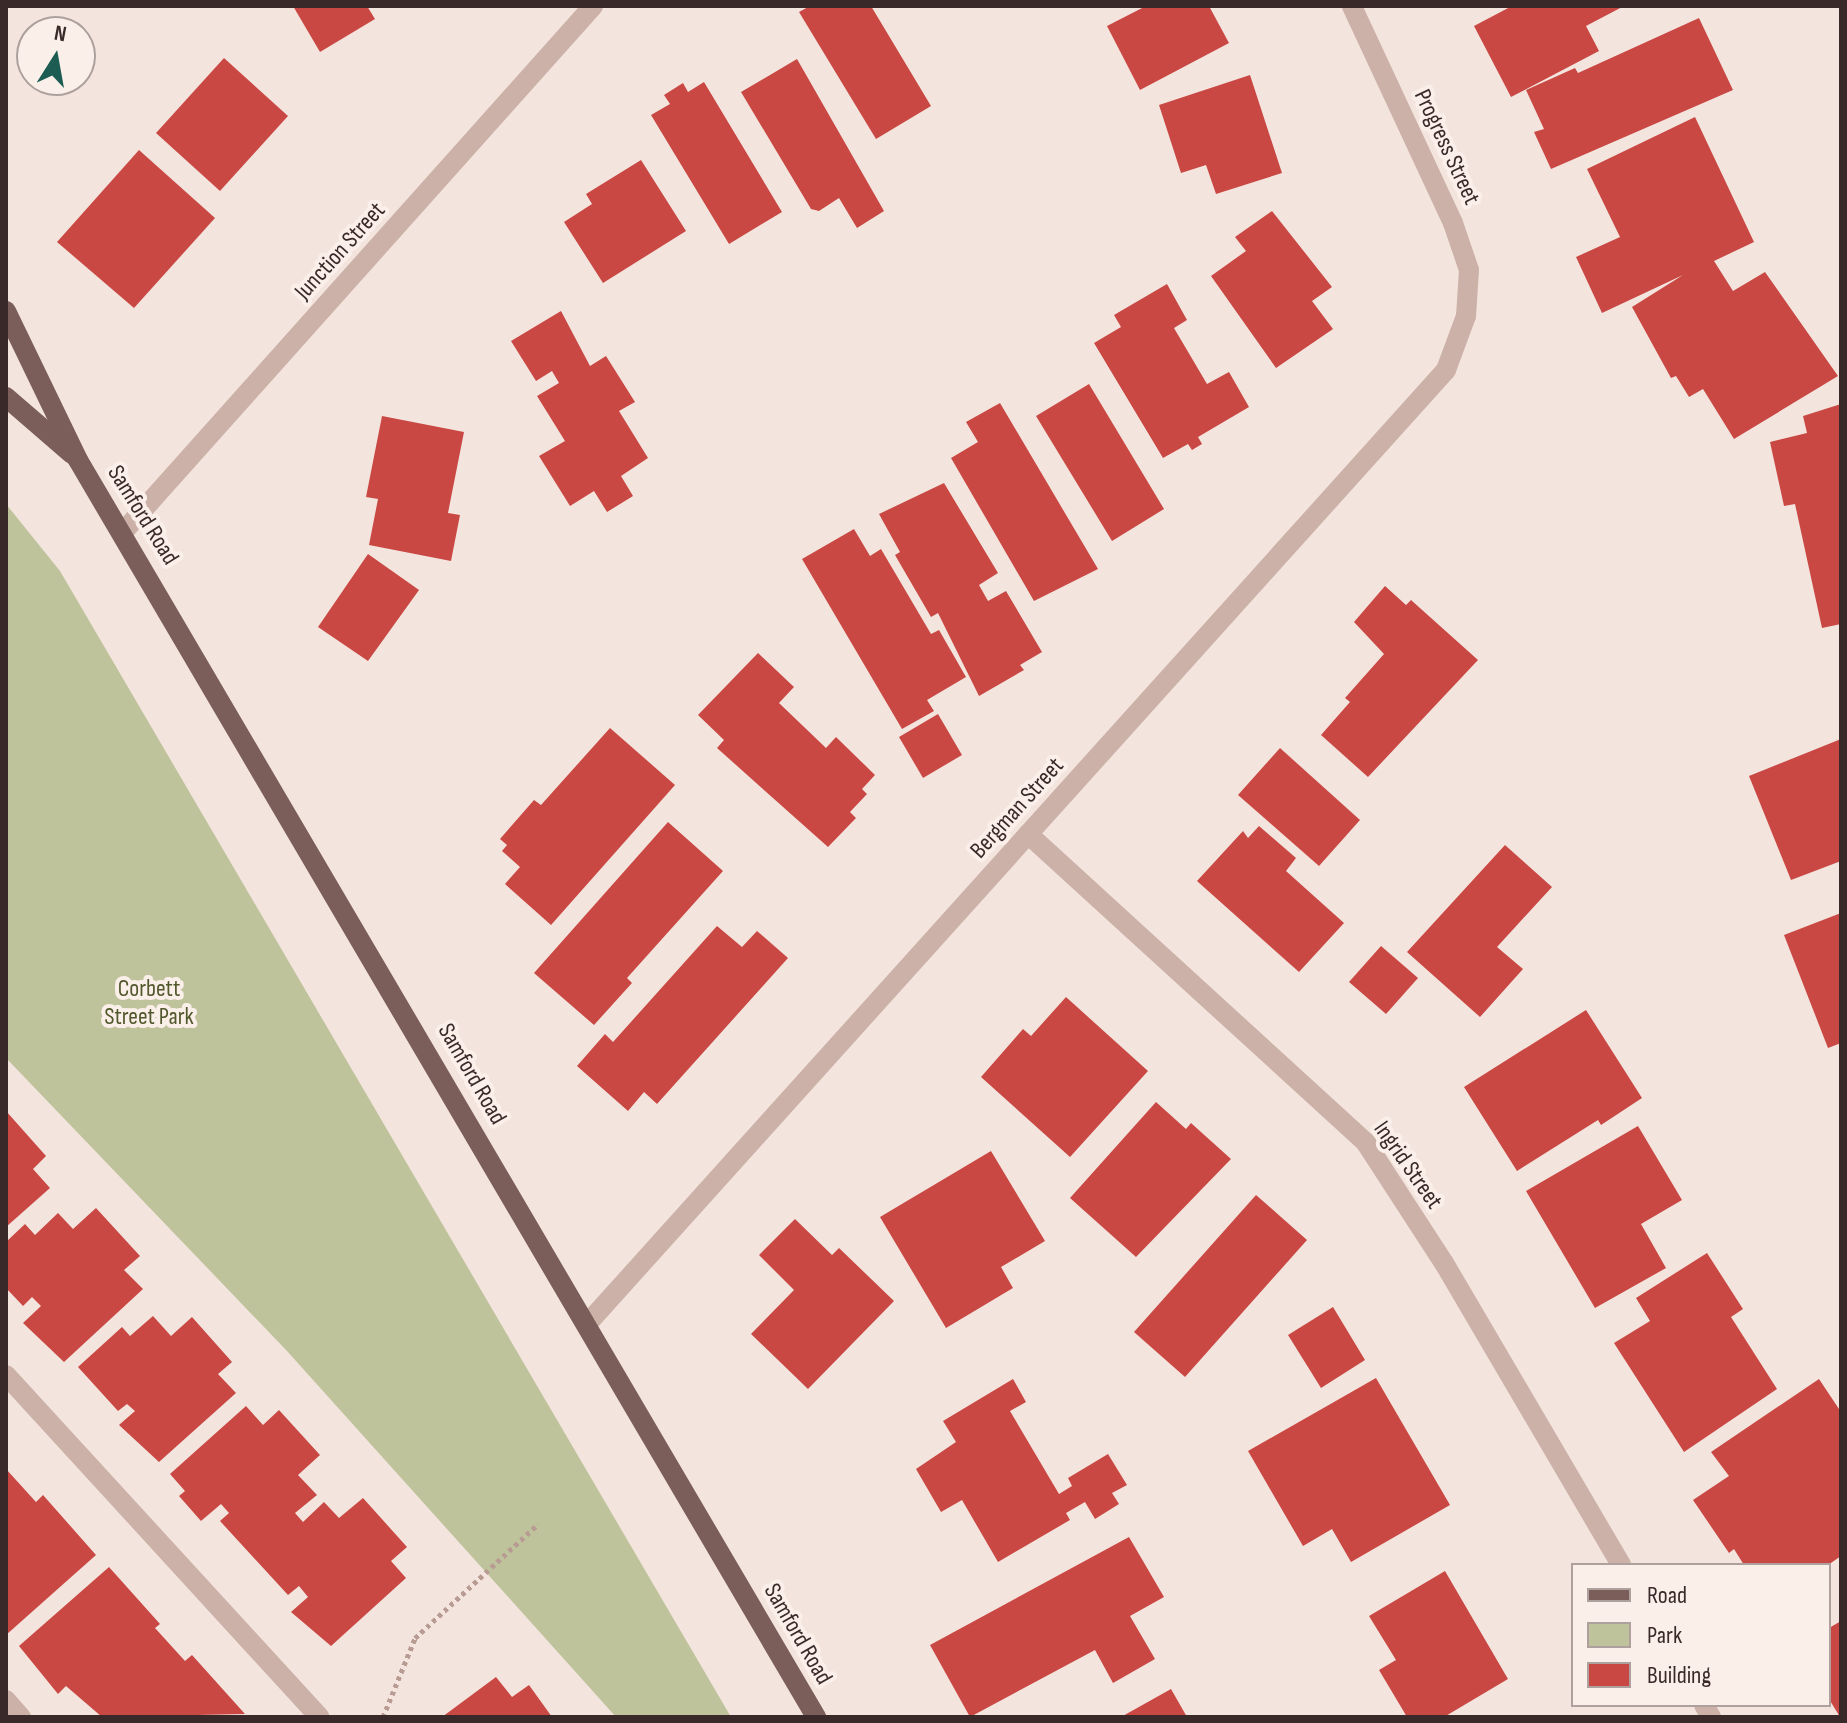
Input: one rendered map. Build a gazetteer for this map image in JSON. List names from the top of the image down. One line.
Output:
{"streets":{"main road":["Samford Road"],"street":["Progress Street","Junction Street","Bergman Street","Ingrid Street"]},"crossings":[["Progress Street","Bergman Street"],["Junction Street","Samford Road"],["Samford Road","Bergman Street"],["Bergman Street","Ingrid Street"]],"parks":["Corbett Street Park"],"legend":["Road","Park","Building"],"north":"top"}
